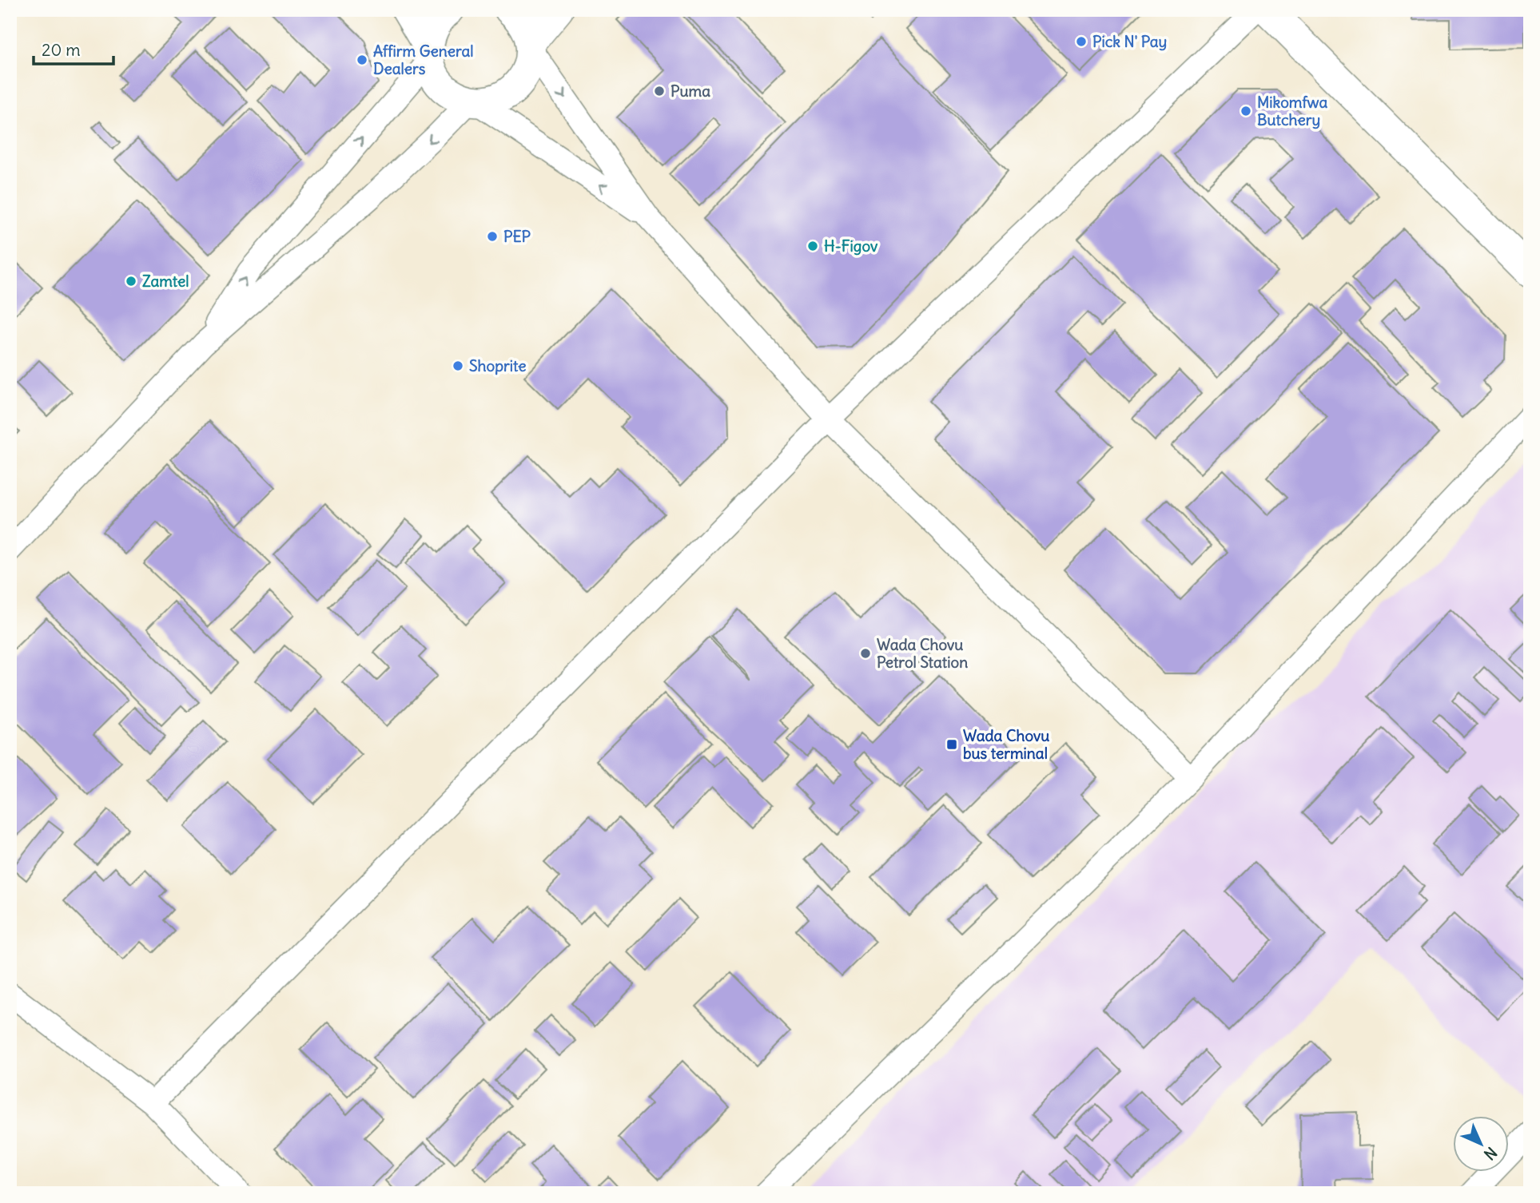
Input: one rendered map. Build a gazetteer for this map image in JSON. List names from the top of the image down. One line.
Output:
{"places":{"other":["Pick N' Pay","Affirm General Dealers","Puma","Mikomfwa Butchery","PEP","H-Figov","Zamtel","Shoprite","Wada Chovu Petrol Station"],"transit":["Wada Chovu bus terminal"]},"scale_bar":"20 m","north":"bottom right"}
